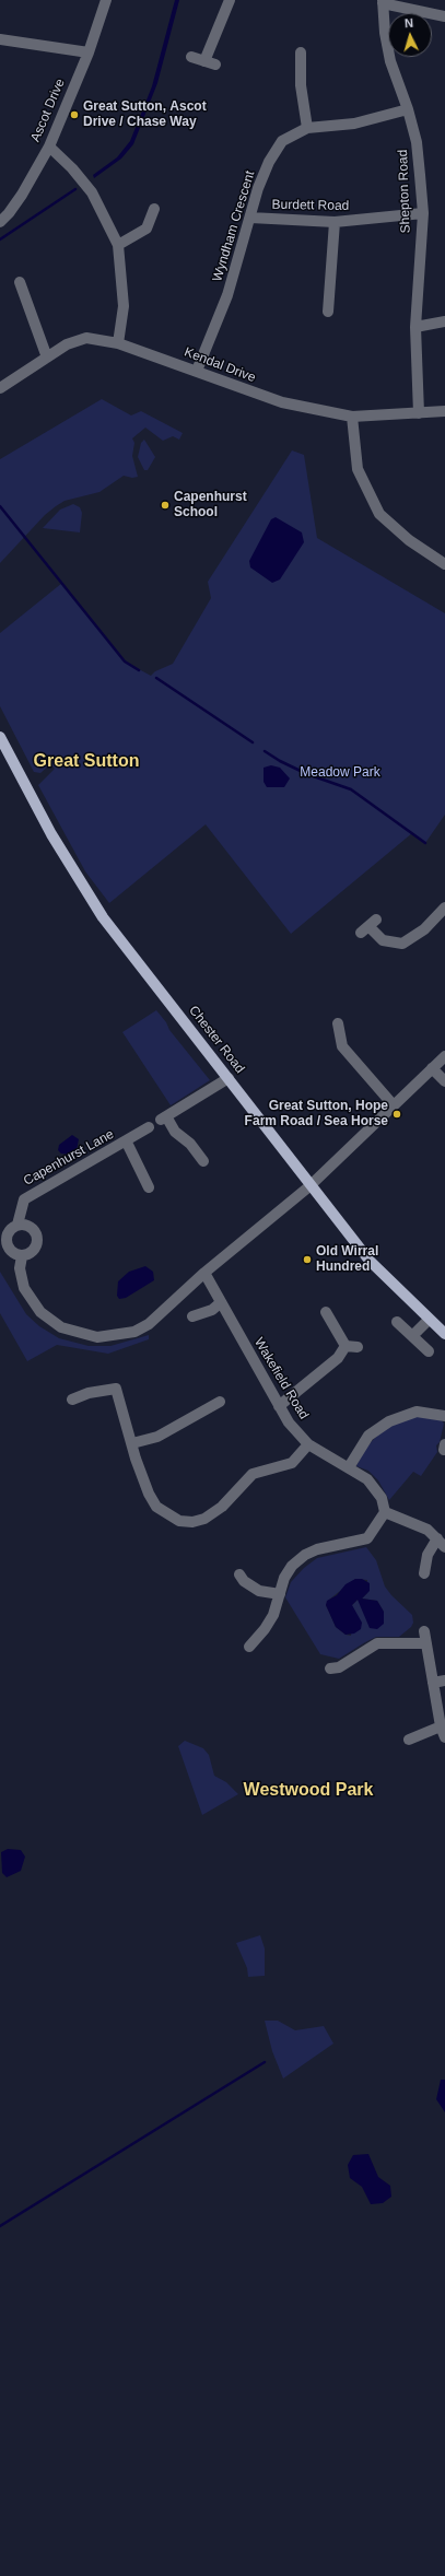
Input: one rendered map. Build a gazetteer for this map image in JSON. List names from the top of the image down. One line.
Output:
{"streets":{"main road":["Chester Road"],"street":["Ascot Drive","Shepton Road","Burdett Road","Wyndham Crescent","Kendal Drive","Capenhurst Lane","Wakefield Road"]},"crossings":[["Shepton Road","Burdett Road"],["Shepton Road","Wyndham Crescent"],["Shepton Road","Kendal Drive"],["Burdett Road","Wyndham Crescent"],["Wyndham Crescent","Kendal Drive"]],"districts":["Great Sutton","Westwood Park"],"parks":["Meadow Park"],"places":["Great Sutton, Ascot Drive / Chase Way","Capenhurst School","Great Sutton, Hope Farm Road / Sea Horse","Old Wirral Hundred"],"north":"top"}
